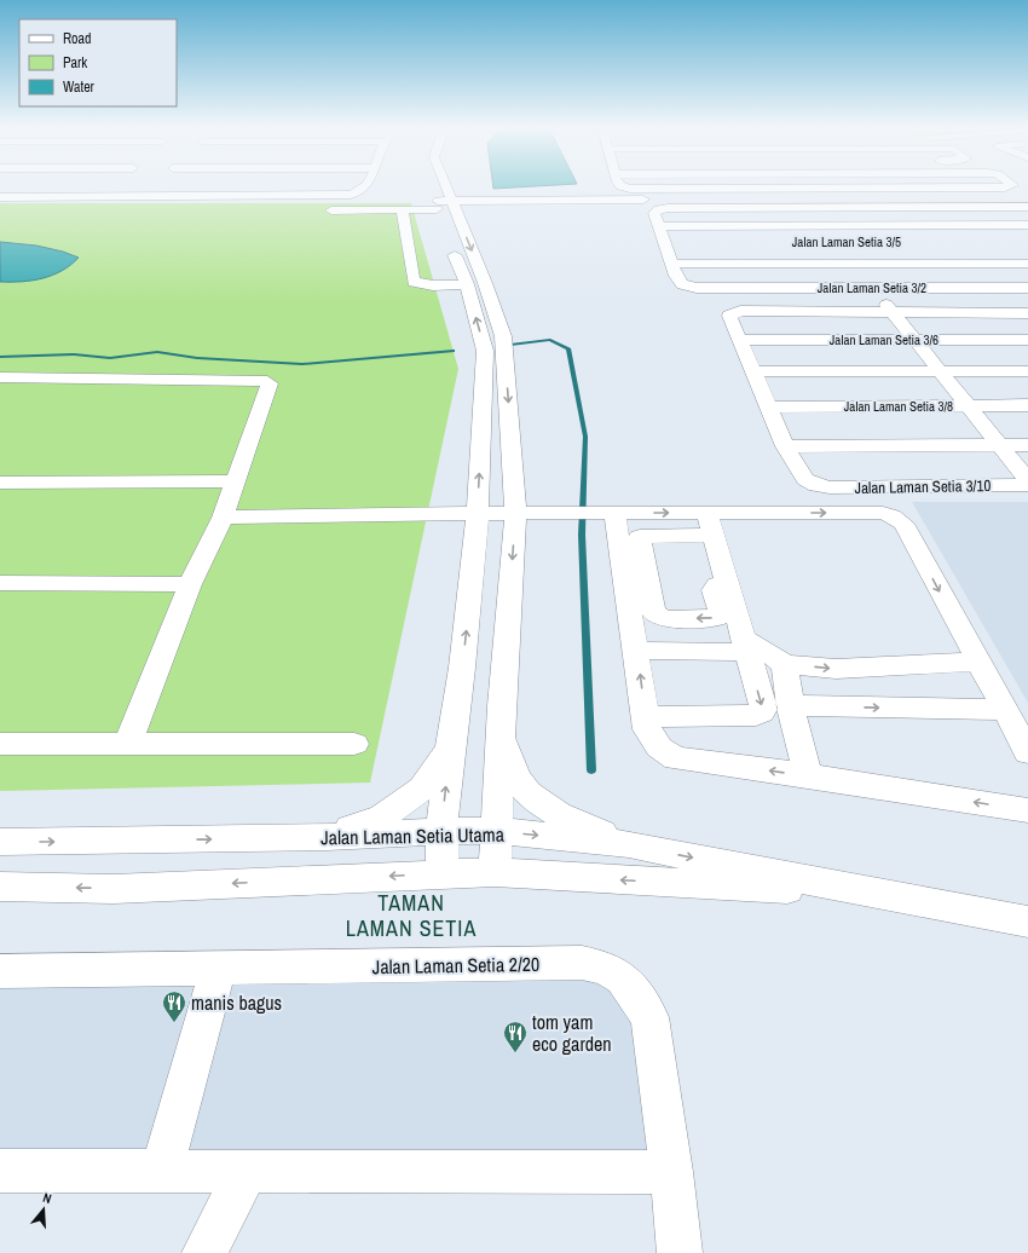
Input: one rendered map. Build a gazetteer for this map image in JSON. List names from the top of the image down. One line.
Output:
{"streets":{"street":["Jalan Laman Setia 3/2","Jalan Laman Setia 3/6","Jalan Laman Setia 3/8","Jalan Laman Setia 3/10","Jalan Laman Setia Utama","Jalan Laman Setia 2/20"]},"districts":["TAMAN LAMAN SETIA"],"places":{"restaurant":["manis bagus","tom yam eco garden"]},"legend":["Road","Park","Water"],"north":"top"}
